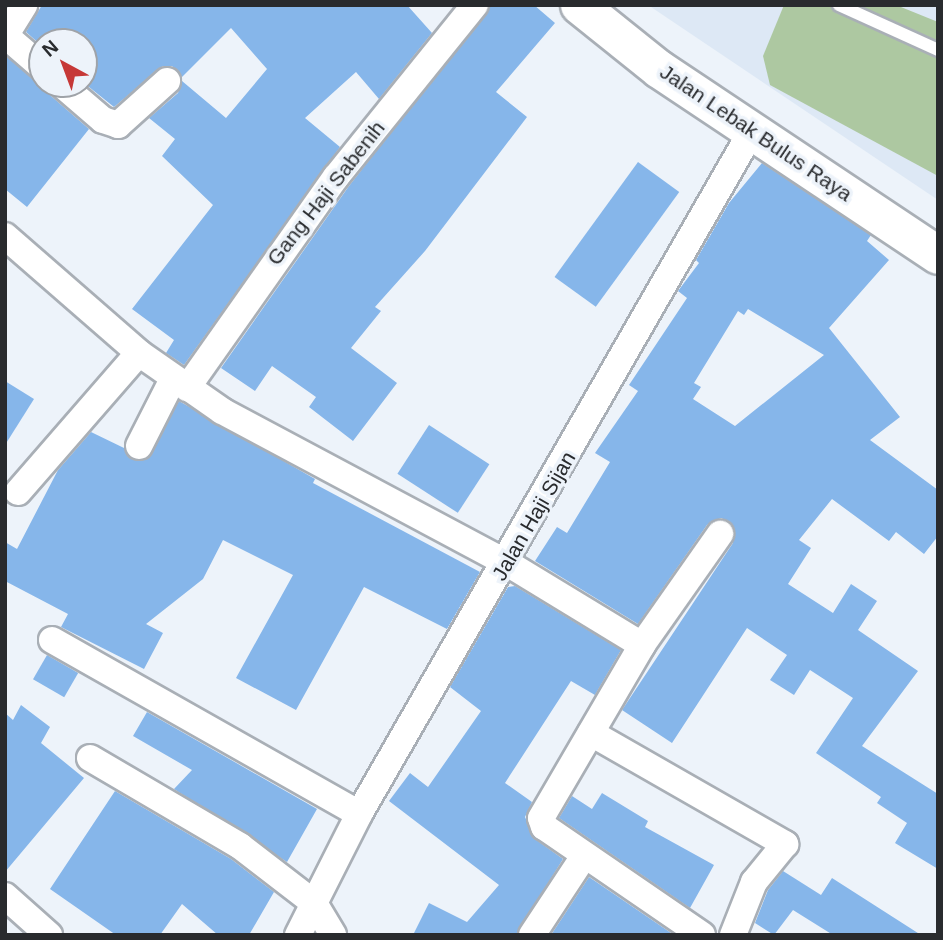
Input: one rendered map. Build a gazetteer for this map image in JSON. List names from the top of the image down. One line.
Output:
{"streets":{"main road":["Jalan Lebak Bulus Raya"],"street":["Gang Haji Sabenih","Jalan Haji Sijan"]},"crossings":[["Jalan Lebak Bulus Raya","Jalan Haji Sijan"]],"north":"top left"}
